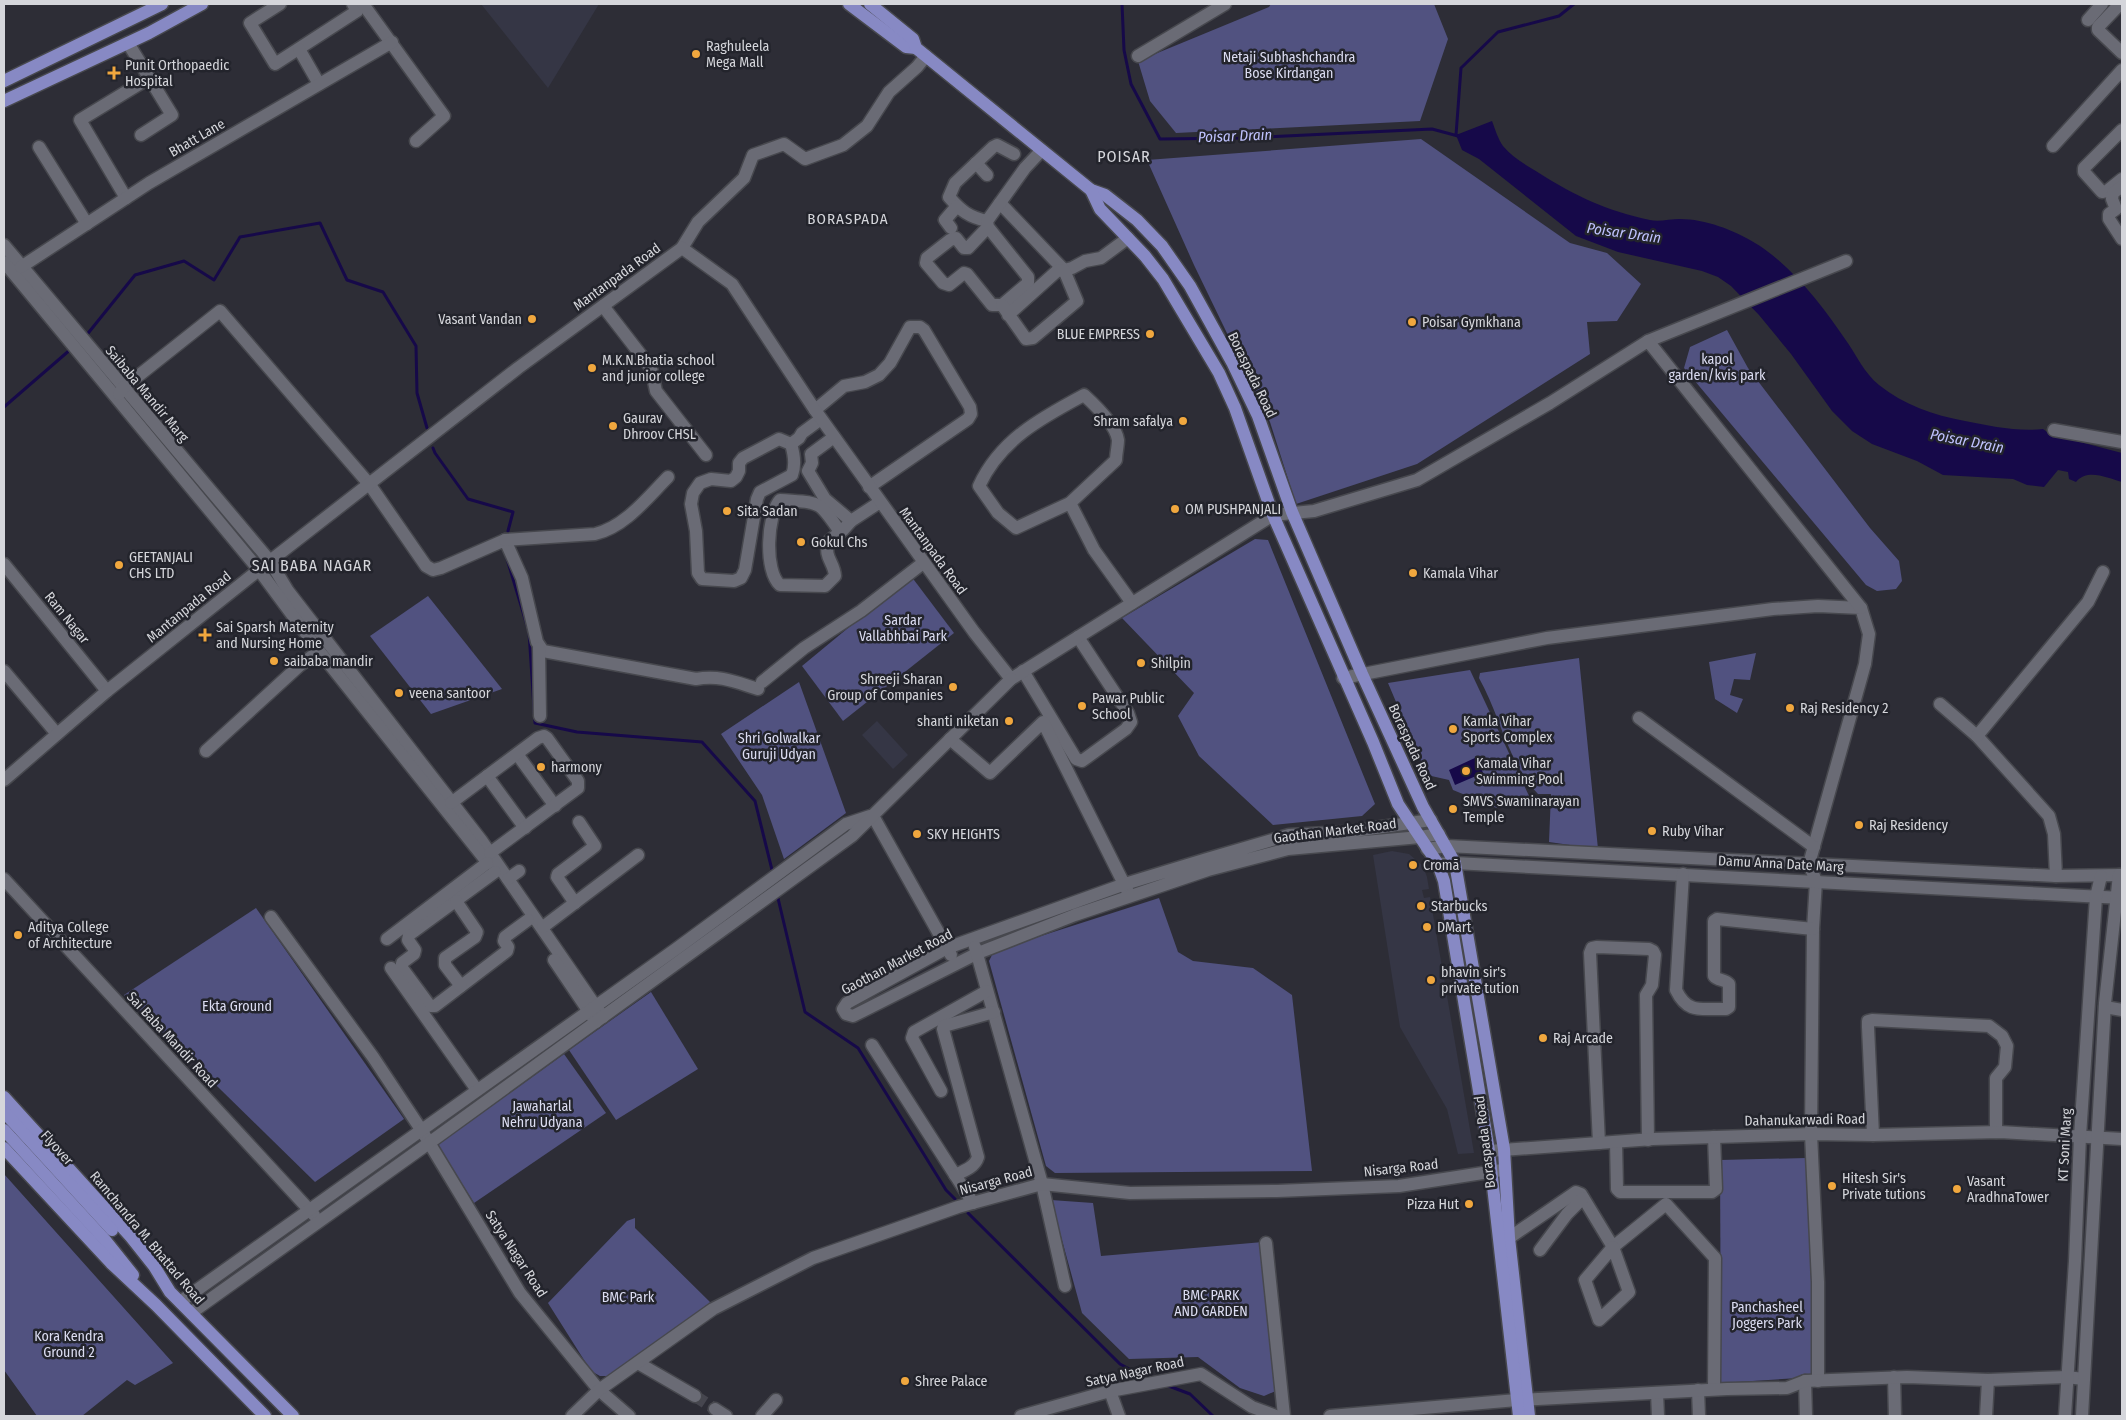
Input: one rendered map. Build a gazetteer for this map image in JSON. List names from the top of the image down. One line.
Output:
{"streets":{"main road":["Boraspada Road","Flyover","Ramchandra M. Bhattad Road"],"street":["Bhatt Lane","Mantanpada Road","Saibaba Mandir Marg","Ram Nagar","Gaothan Market Road","Damu Anna Date Marg","Sai Baba Mandir Road","Dahanukarwadi Road","KT Soni Marg","Nisarga Road","Satya Nagar Road"]},"crossings":[["Bhatt Lane","Saibaba Mandir Marg"],["Mantanpada Road","Saibaba Mandir Marg"],["Mantanpada Road","Ram Nagar"],["Boraspada Road","Gaothan Market Road"],["Boraspada Road","Damu Anna Date Marg"],["Boraspada Road","Dahanukarwadi Road"],["Boraspada Road","Nisarga Road"],["Damu Anna Date Marg","KT Soni Marg"],["Dahanukarwadi Road","KT Soni Marg"],["Flyover","Ramchandra M. Bhattad Road"],["Nisarga Road","Satya Nagar Road"]],"districts":["POISAR","BORASPADA","SAI BABA NAGAR"],"water":["Poisar Drain"],"parks":["Netaji Subhashchandra Bose Kirdangan","kapol garden/kvis park","Sardar Vallabhbai Park","Shri Golwalkar Guruji Udyan","Ekta Ground","Jawaharlal Nehru Udyana","BMC PARK AND GARDEN","BMC Park","Panchasheel Joggers Park","Kora Kendra Ground 2"],"places":{"other":["Raghuleela Mega Mall","Vasant Vandan","Poisar Gymkhana","BLUE EMPRESS","M.K.N.Bhatia school and junior college","Shram safalya","Gaurav Dhroov CHSL","OM PUSHPANJALI","Sita Sadan","Gokul Chs","GEETANJALI CHS LTD","Kamala Vihar","saibaba mandir","Shilpin","Shreeji Sharan Group of Companies","veena santoor","Pawar Public School","Raj Residency 2","shanti niketan","Kamla Vihar Sports Complex","harmony","Kamala Vihar Swimming Pool","SMVS Swaminarayan Temple","Raj Residency","Ruby Vihar","SKY HEIGHTS","Cromā","Starbucks","DMart","Aditya College of Architecture","bhavin sir's private tution","Raj Arcade","Hitesh Sir's Private tutions","Vasant AradhnaTower","Pizza Hut","Shree Palace"],"health":["Punit Orthopaedic Hospital","Sai Sparsh Maternity and Nursing Home"]}}
